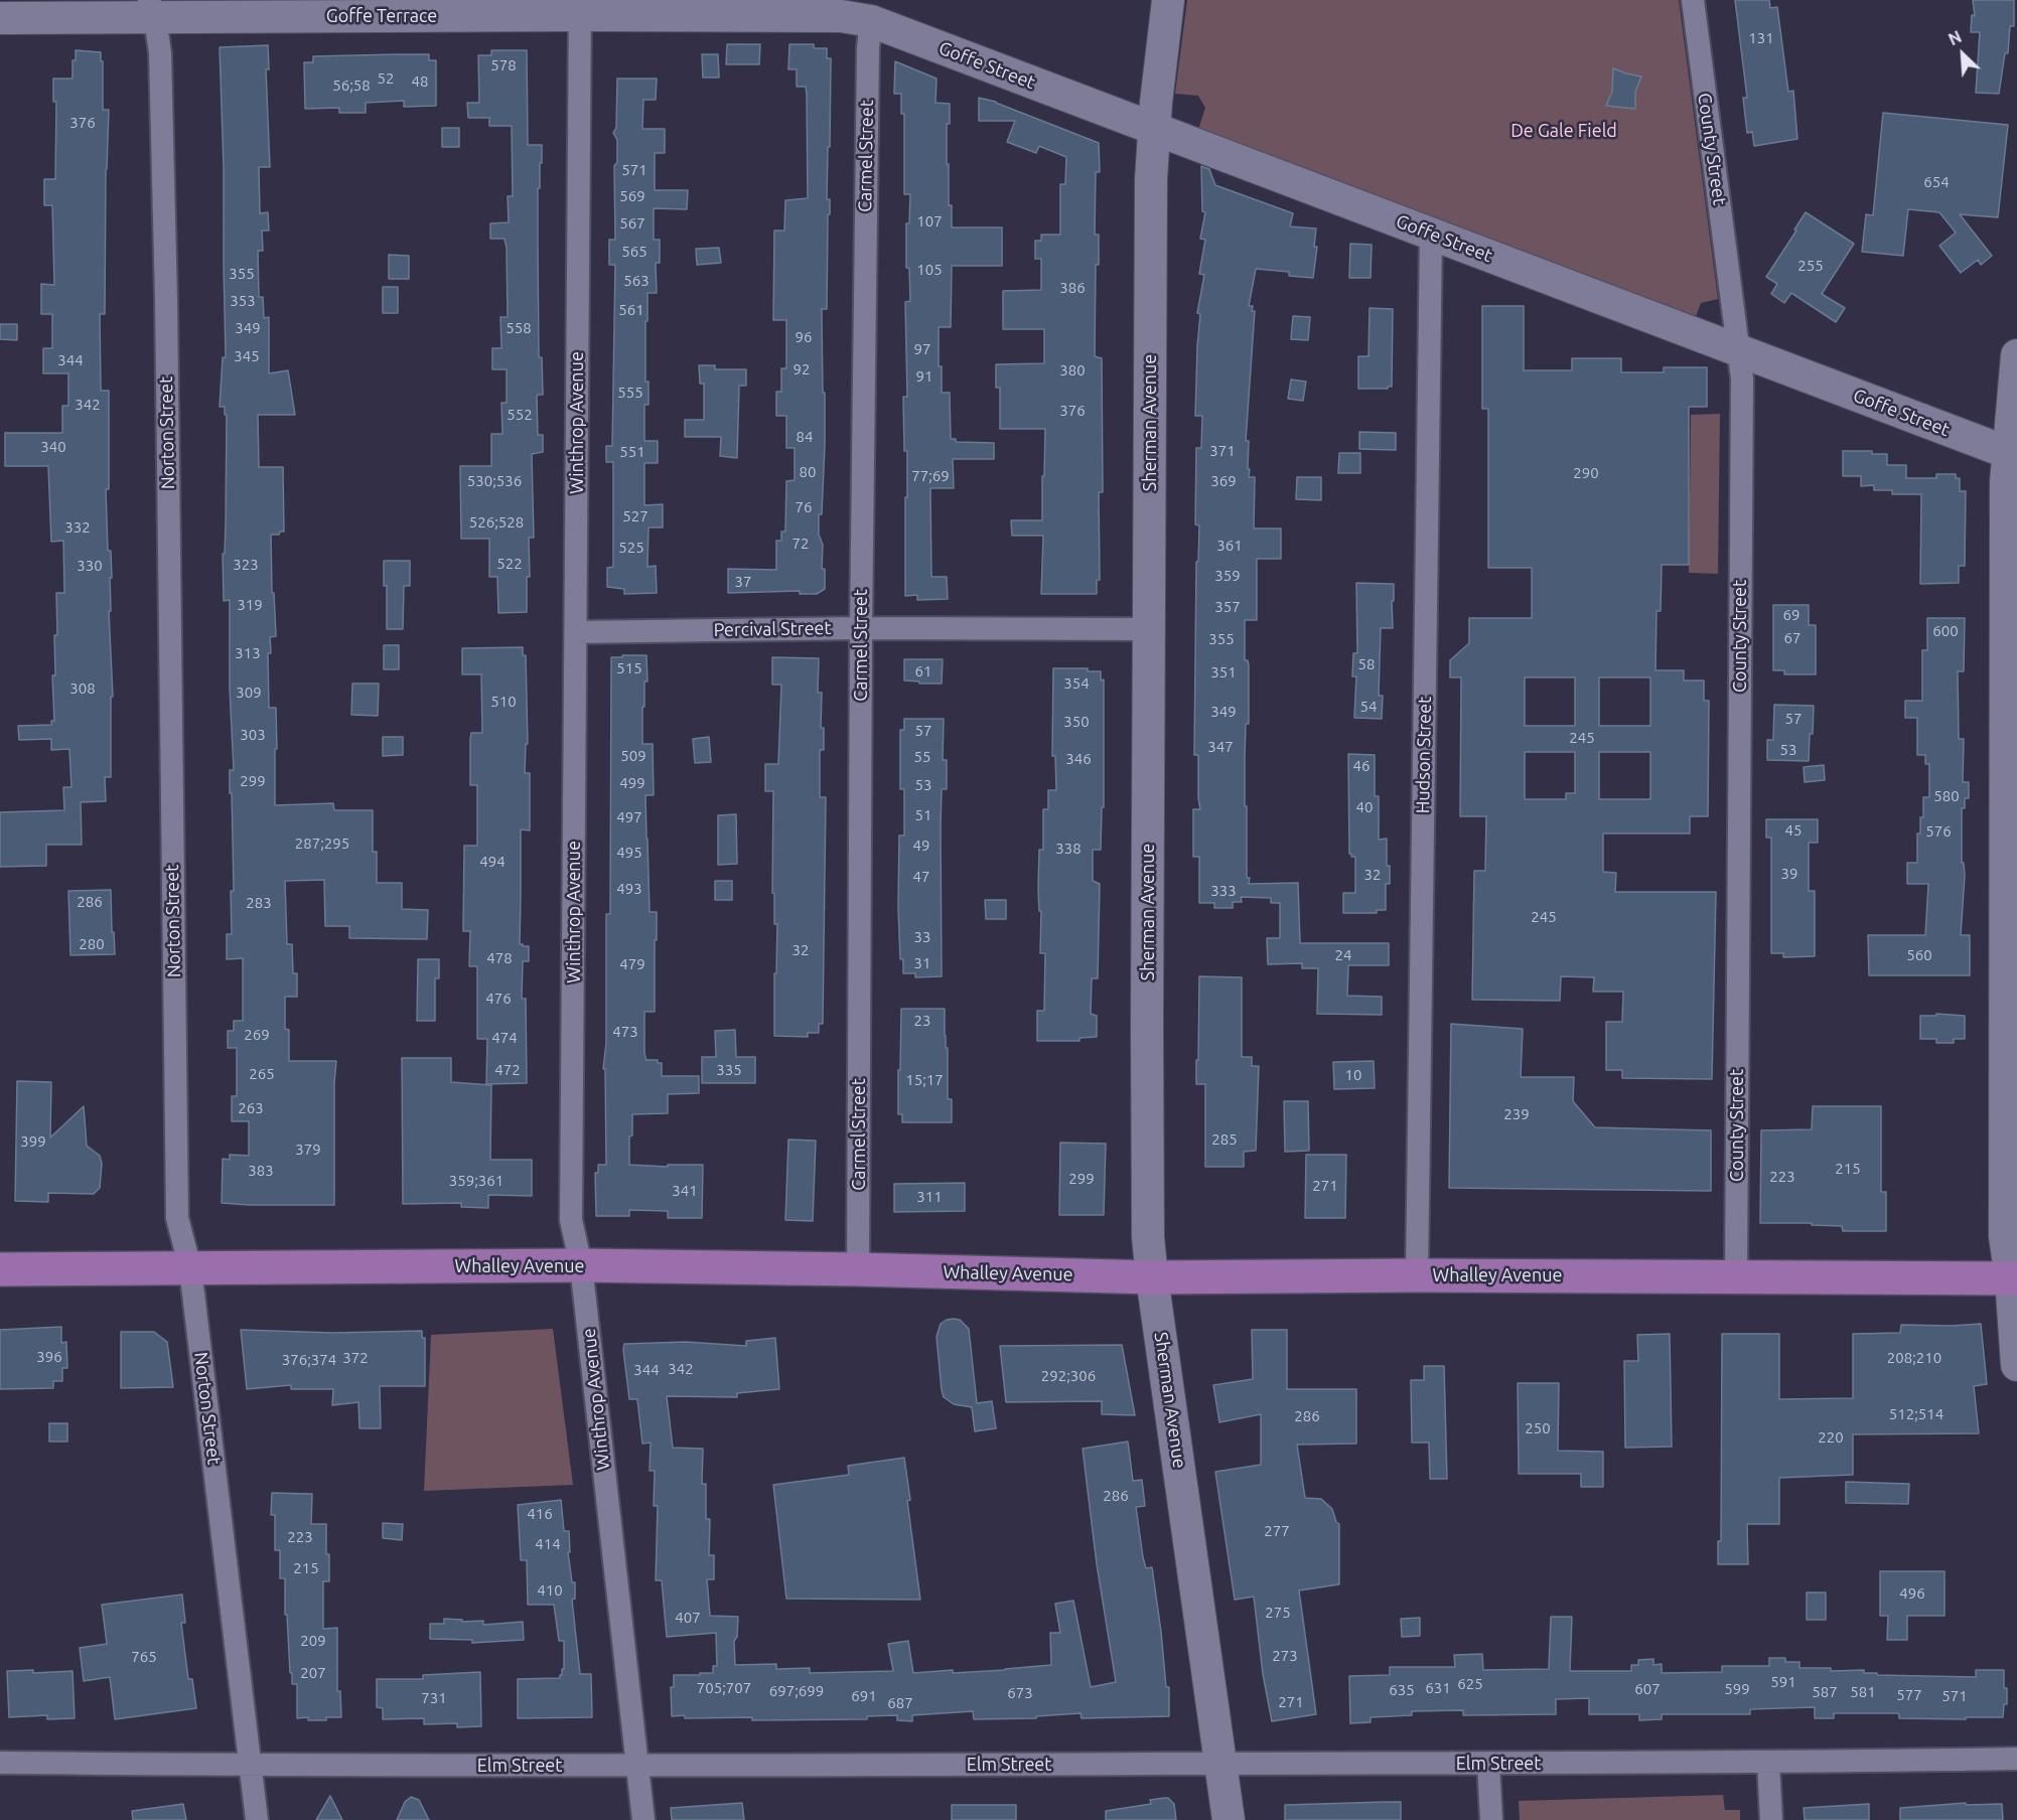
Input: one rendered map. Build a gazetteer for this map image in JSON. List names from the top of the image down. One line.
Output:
{"streets":{"main road":["Goffe Terrace","Goffe Street","Sherman Avenue","Whalley Avenue"],"street":["County Street","Carmel Street","Winthrop Avenue","Norton Street","Percival Street","Hudson Street","Elm Street"]},"crossings":[["Goffe Terrace","Goffe Street"],["Goffe Terrace","Carmel Street"],["Goffe Terrace","Winthrop Avenue"],["Goffe Terrace","Norton Street"],["Goffe Street","County Street"],["Goffe Street","Carmel Street"],["Goffe Street","Sherman Avenue"],["Goffe Street","Hudson Street"],["County Street","Whalley Avenue"],["Carmel Street","Percival Street"],["Carmel Street","Whalley Avenue"],["Winthrop Avenue","Percival Street"],["Winthrop Avenue","Whalley Avenue"],["Winthrop Avenue","Elm Street"],["Sherman Avenue","Percival Street"],["Sherman Avenue","Whalley Avenue"],["Sherman Avenue","Elm Street"],["Norton Street","Whalley Avenue"],["Norton Street","Elm Street"],["Hudson Street","Whalley Avenue"]],"parks":["De Gale Field"],"house_numbers":["131","578","52","48","56;58","376","571","654","569","107","567","565","255","105","355","563","386","353","561","349","558","96","97","345","344","92","380","91","555","342","376","552","84","340","371","551","80","290","77;69","530;536","369","76","527","526;528","332","72","361","525","522","323","330","359","37","319","357","69","600","67","355","313","58","515","61","351","354","308","309","510","54","349","57","350","57","303","245","347","53","509","55","346","46","299","499","53","580","40","51","497","45","576","287;295","49","338","495","494","39","32","47","493","333","286","283","245","33","280","32","24","560","478","31","479","476","23","473","269","474","472","335","265","10","15;17","263","239","285","399","379","215","383","223","299","359;361","271","341","311","396","372","208;210","376;374","342","344","292;306","512;514","286","250","220","286","416","277","223","414","215","410","496","275","407","209","273","765","207","591","625","705;707","631","607","599","635","697;699","587","581","673","577","691","571","731","271","687"],"north":"top left"}
